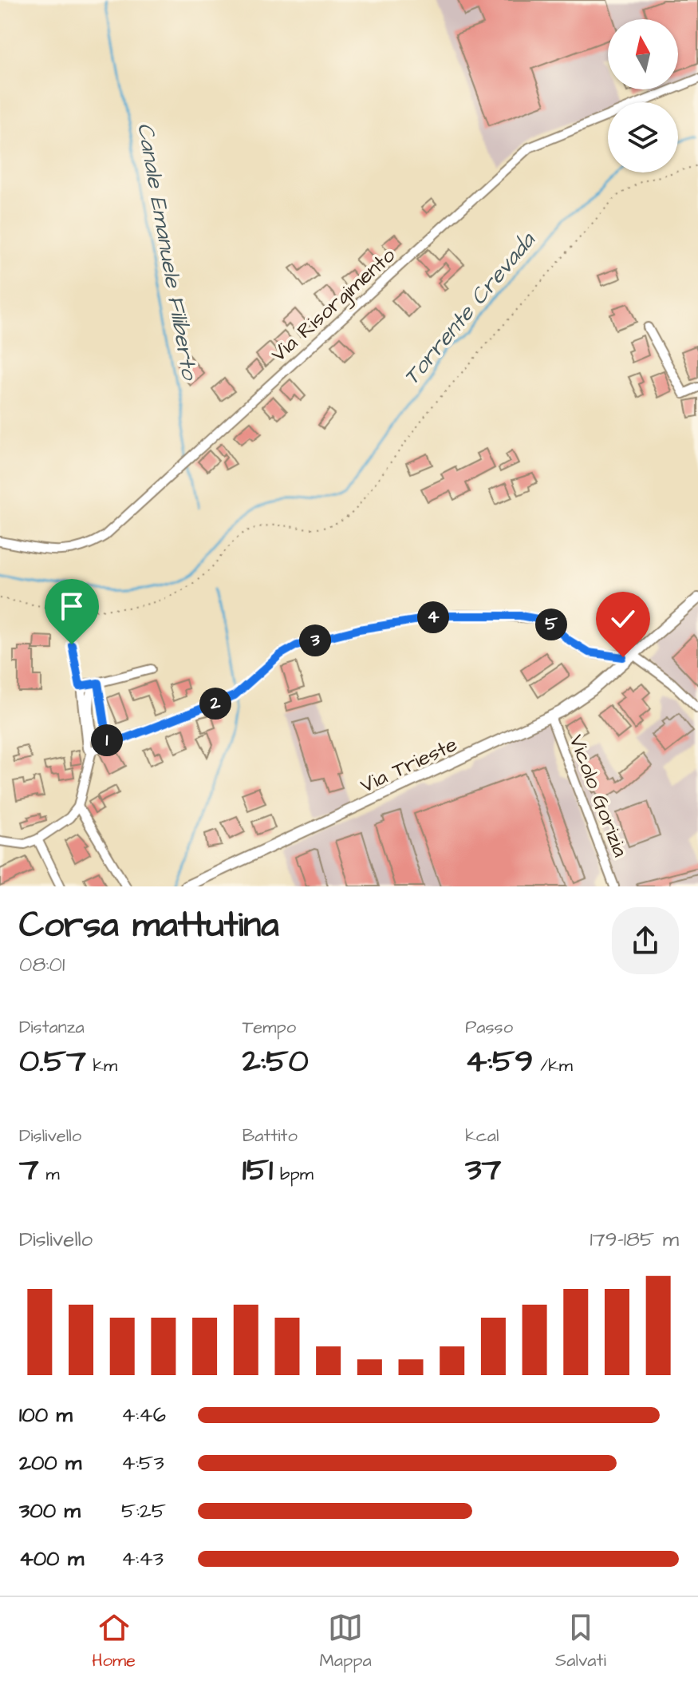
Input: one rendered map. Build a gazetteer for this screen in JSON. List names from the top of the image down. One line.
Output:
{"streets":{"street":["Via Risorgimento","Via Trieste","Vicolo Gorizia"]},"crossings":[["Via Trieste","Vicolo Gorizia"]],"water":["Canale Emanuele Filiberto","Torrente Crevada"],"north":"top","page":{"pins":["4","5","3","2","1"],"heading":["Corsa mattutina","08:01"],"stats":[["Distanza","0.57 km"],["Tempo","2:50"],["Passo","4:59 /km"],["Dislivello","7 m"],["Battito","151 bpm"],["kcal","37"]],"chart":["Dislivello","179–185 m"],"list":[{"name":"100 m","note":"4:46"},{"name":"200 m","note":"4:53"},{"name":"300 m","note":"5:25"},{"name":"400 m","note":"4:43"}],"tabs":["Home","Mappa","Salvati"]}}
